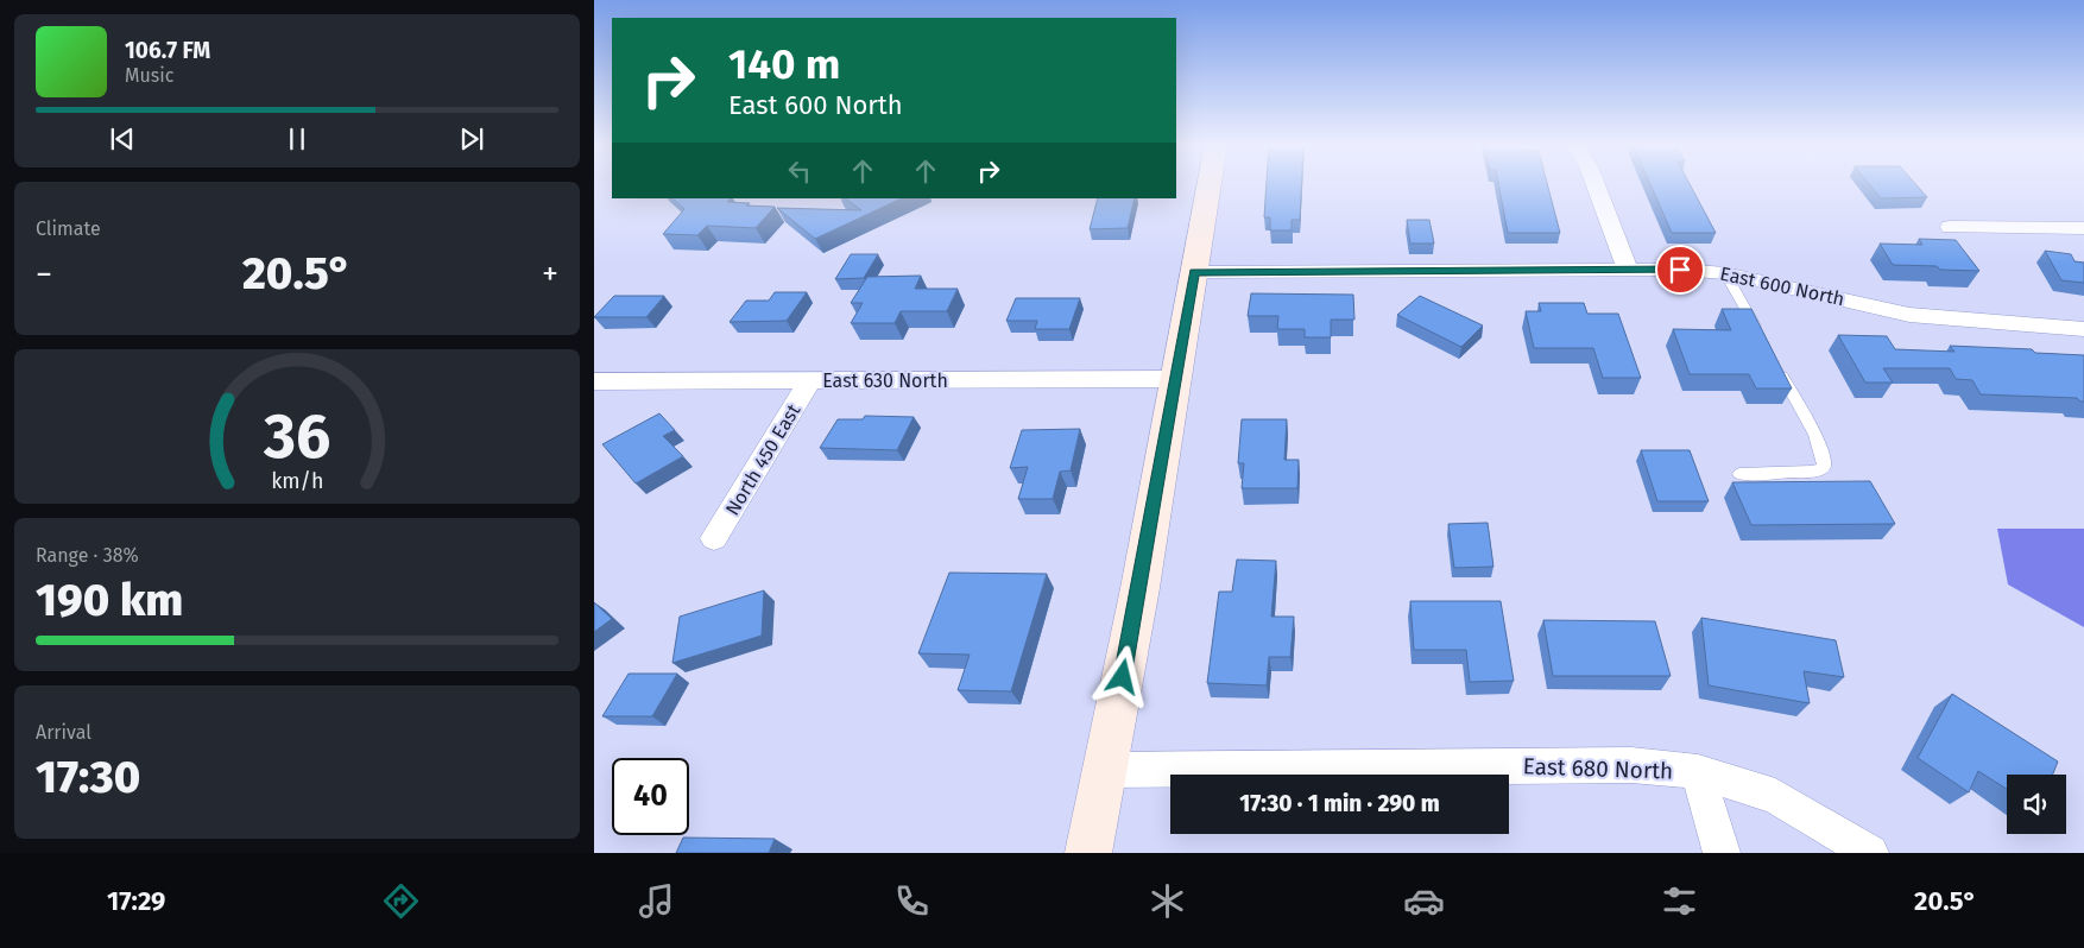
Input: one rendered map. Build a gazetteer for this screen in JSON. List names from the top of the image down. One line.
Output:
{"streets":{"street":["East 600 North","East 630 North","North 450 East","East 680 North"]},"crossings":[["East 630 North","North 450 East"]],"page":{"turn":["140 m","East 600 North"],"song":["106.7 FM","Music"],"tile":["Climate",["Range · 38%","190 km"],["Arrival","17:30"]],"heat":["−","20.5°","+"],"limit":"40","trip":"17:30 · 1 min · 290 m","tabs":["17:29","20.5°"],"gauge":["36","km/h"]}}
